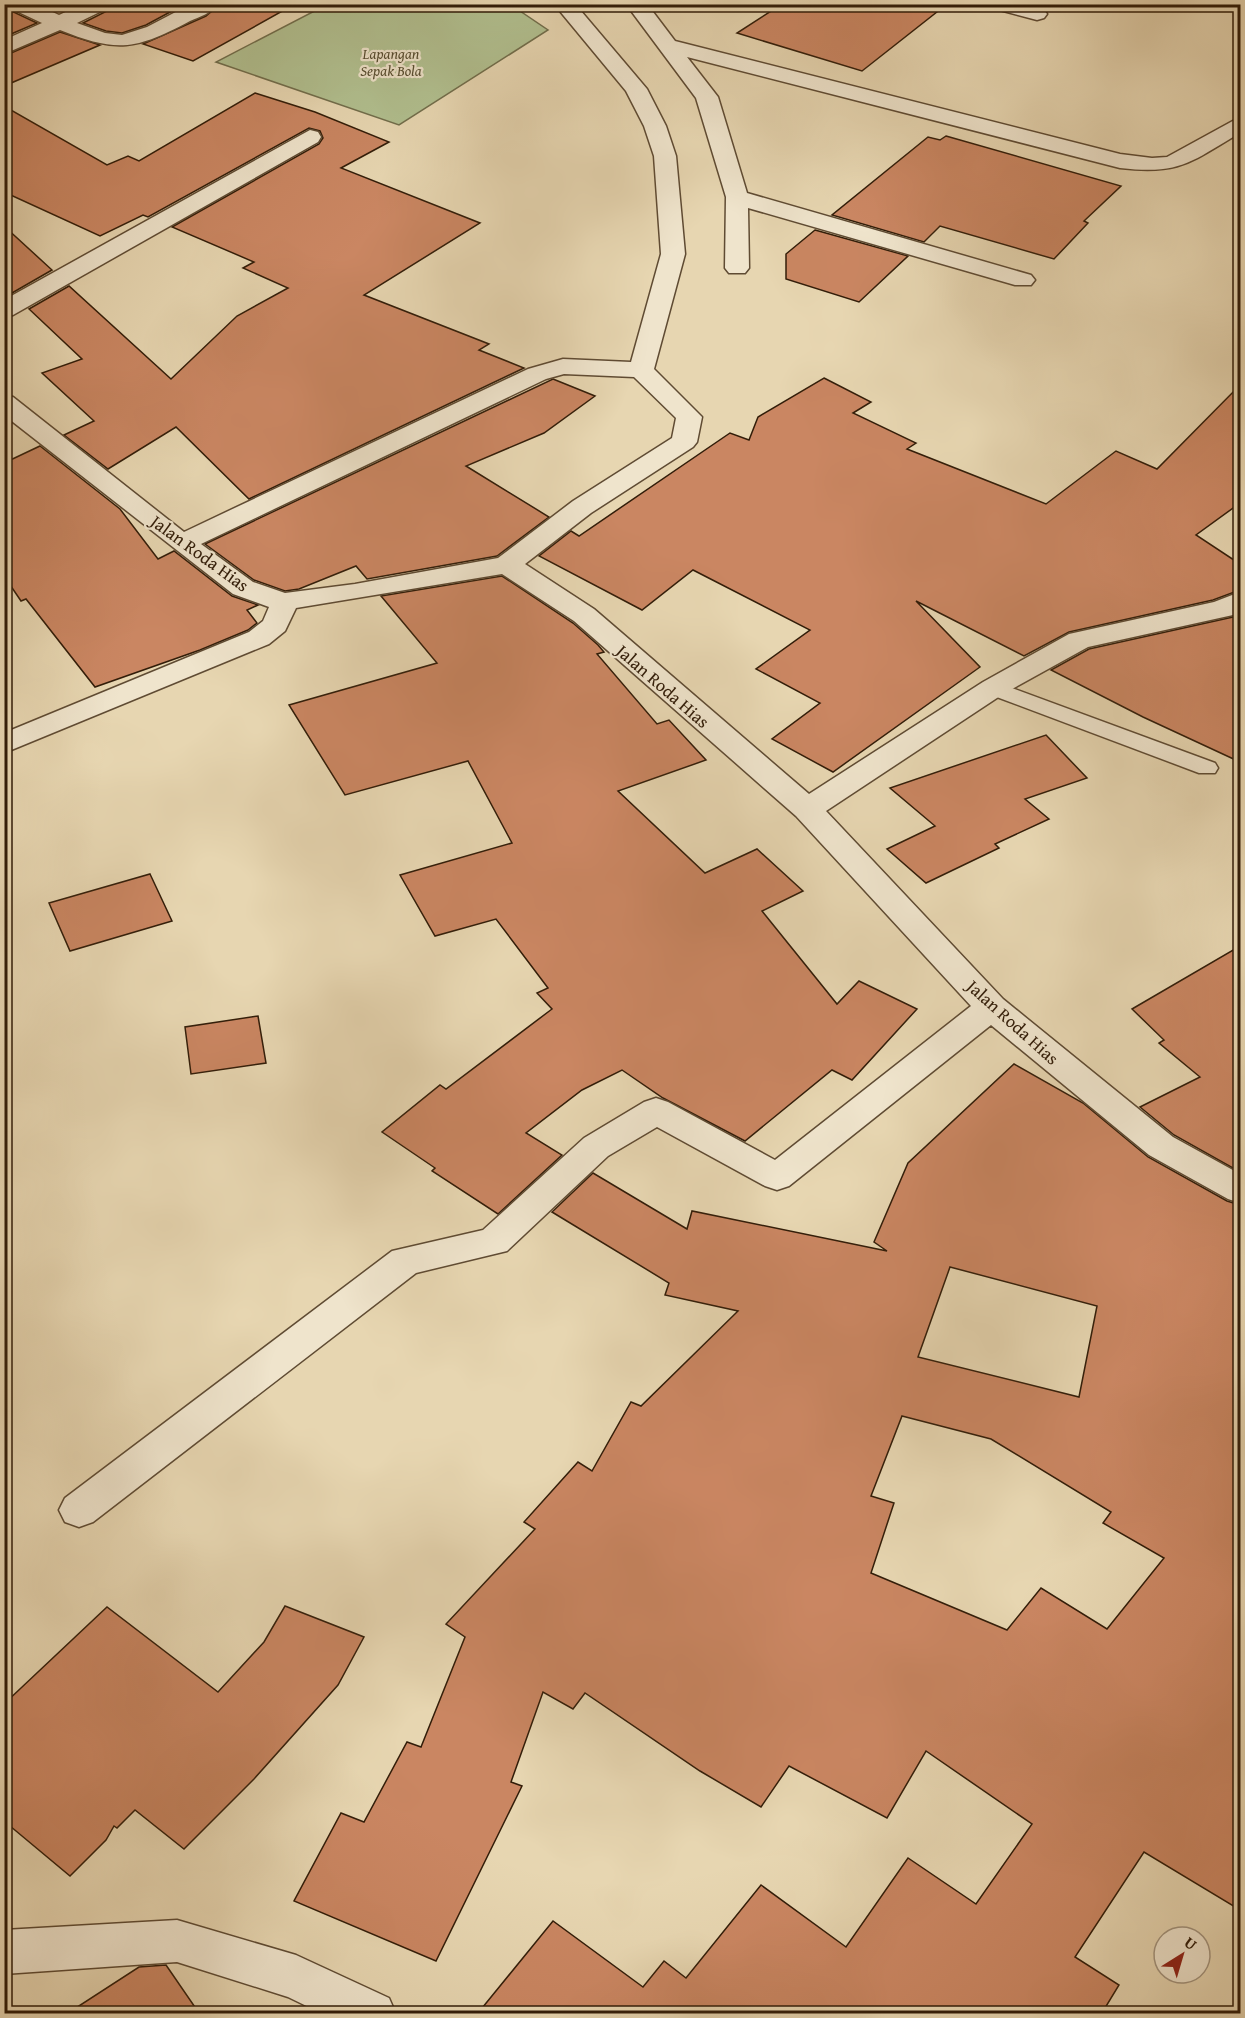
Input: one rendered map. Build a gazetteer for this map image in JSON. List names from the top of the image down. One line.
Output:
{"streets":{"street":["Jalan Roda Hias"]},"parks":["Lapangan Sepak Bola"],"north":"top right"}
